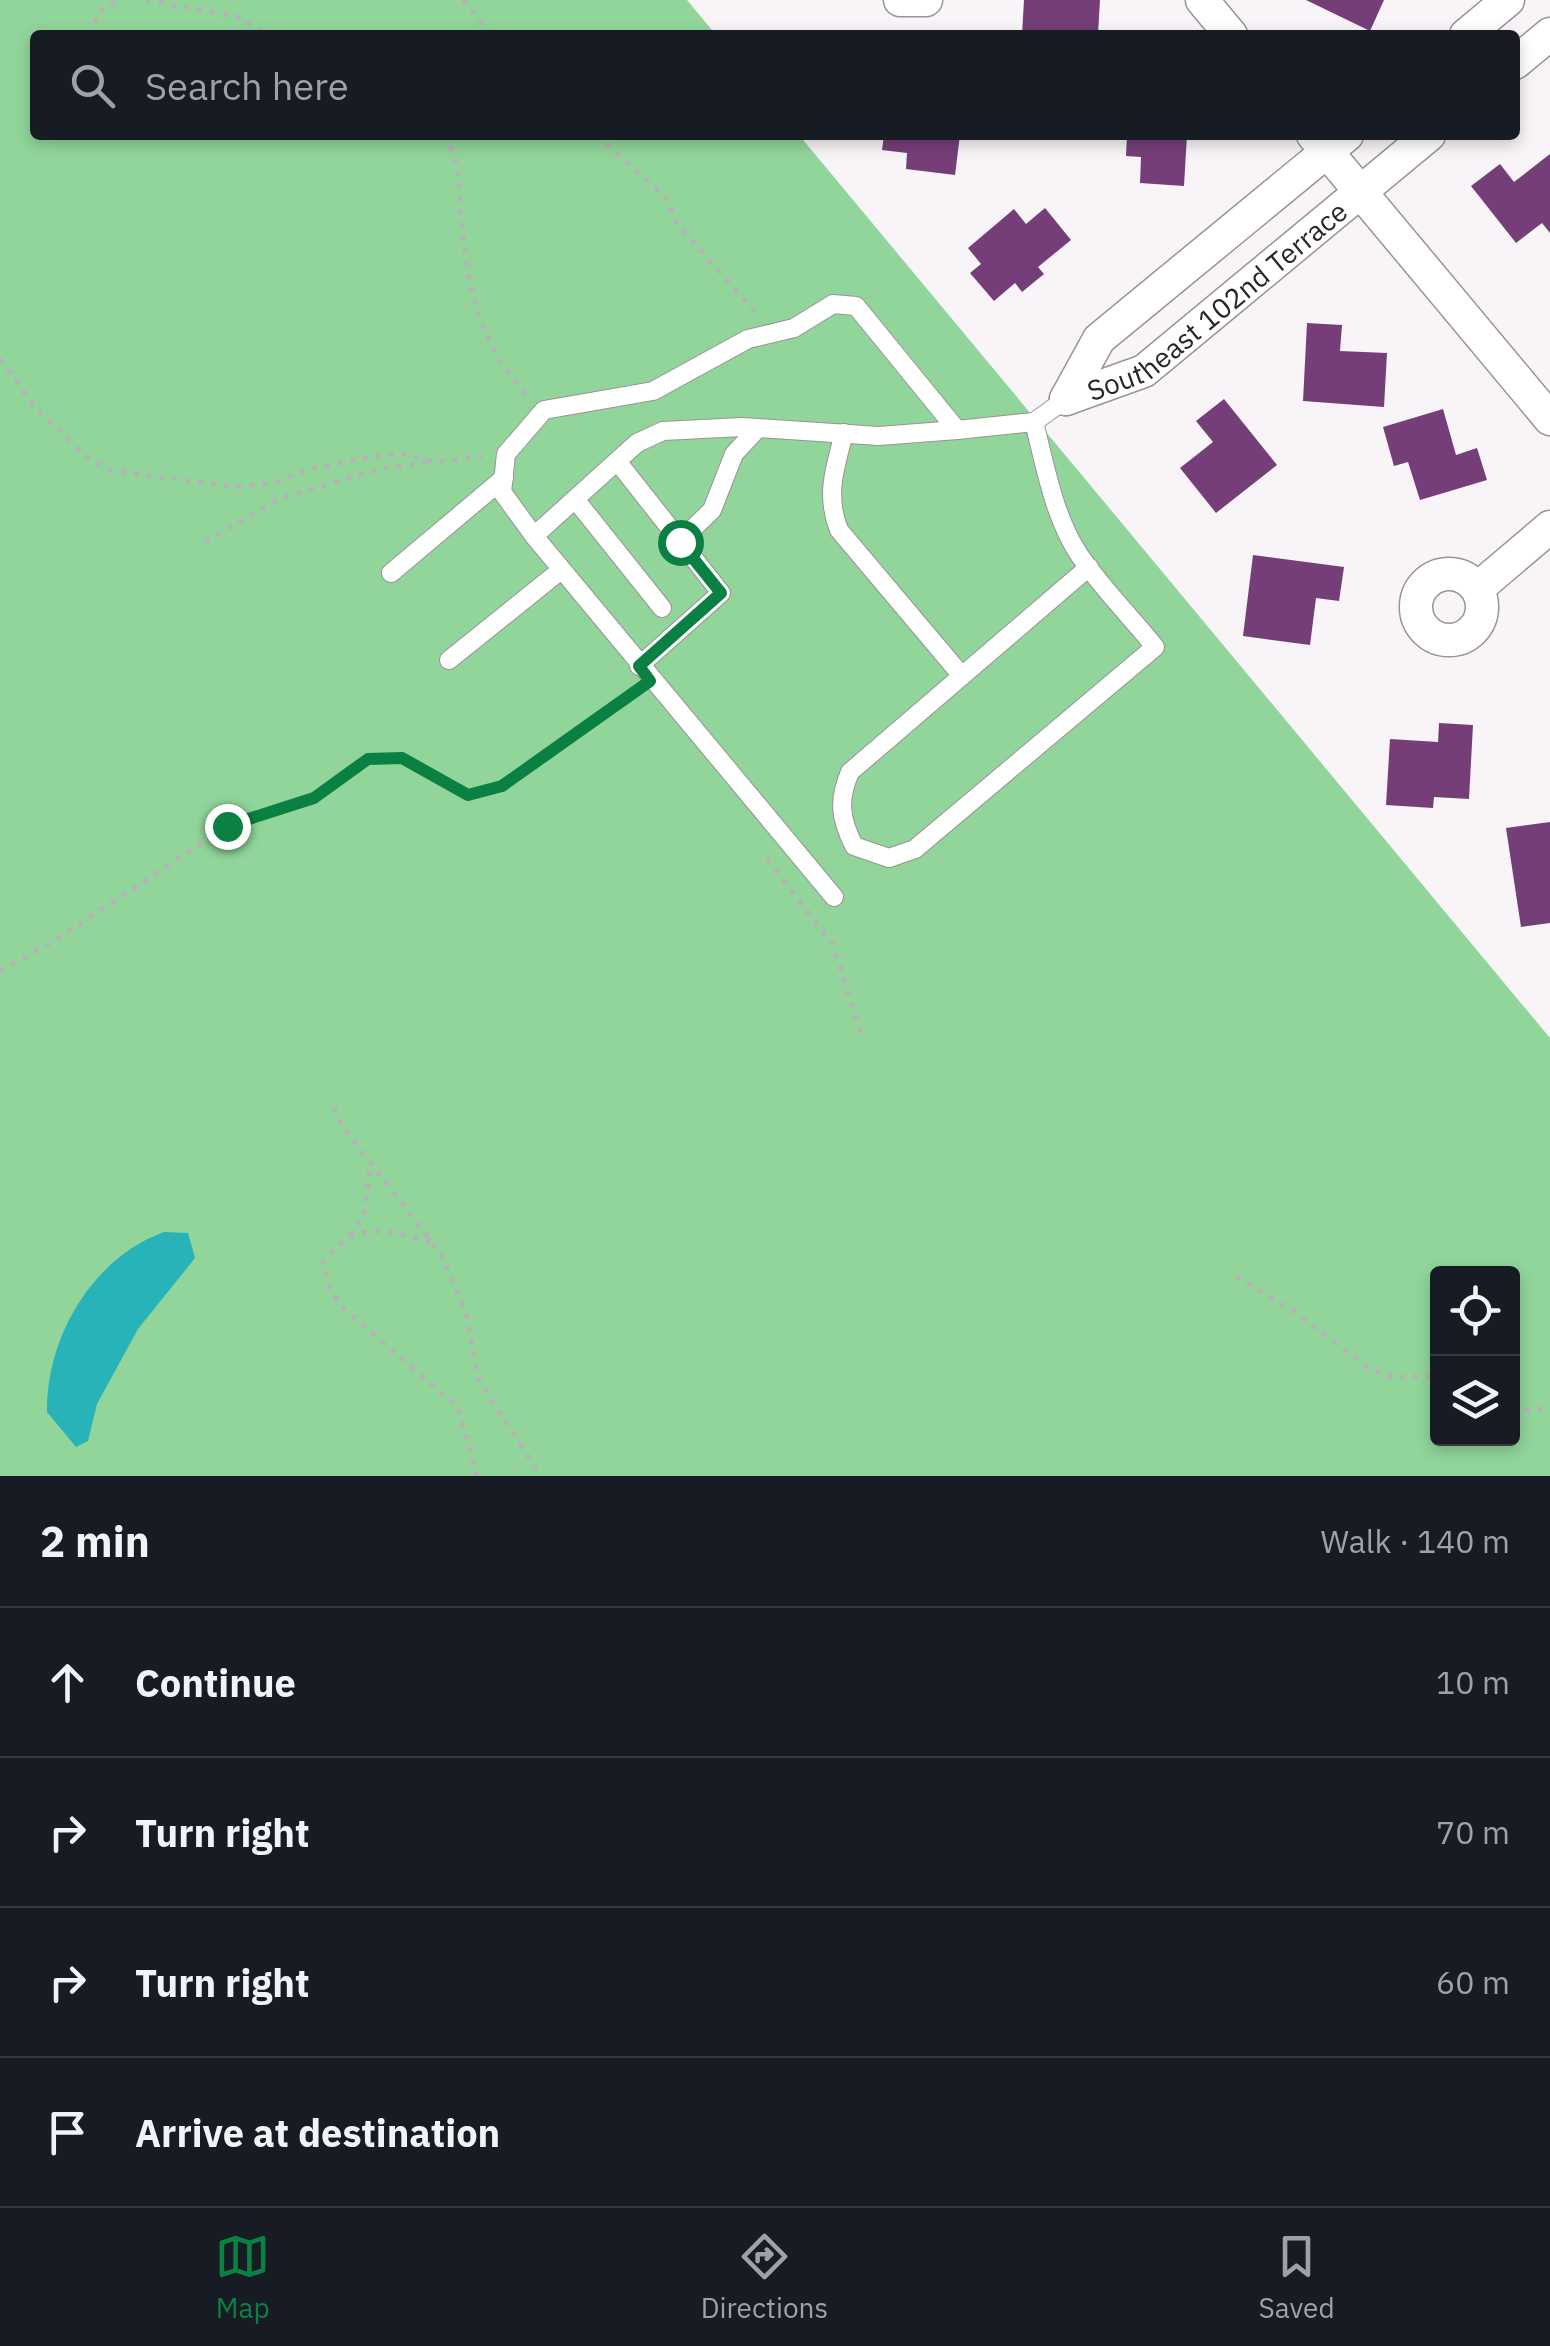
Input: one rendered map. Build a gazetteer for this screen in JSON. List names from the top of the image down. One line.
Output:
{"streets":{"street":["Southeast 102nd Terrace"]},"page":{"search":"Search here","heading":["2 min","Walk · 140 m"],"list":[["Continue","10 m"],["Turn right","70 m"],["Turn right","60 m"],"Arrive at destination"],"nav":["Map","Directions","Saved"]}}
